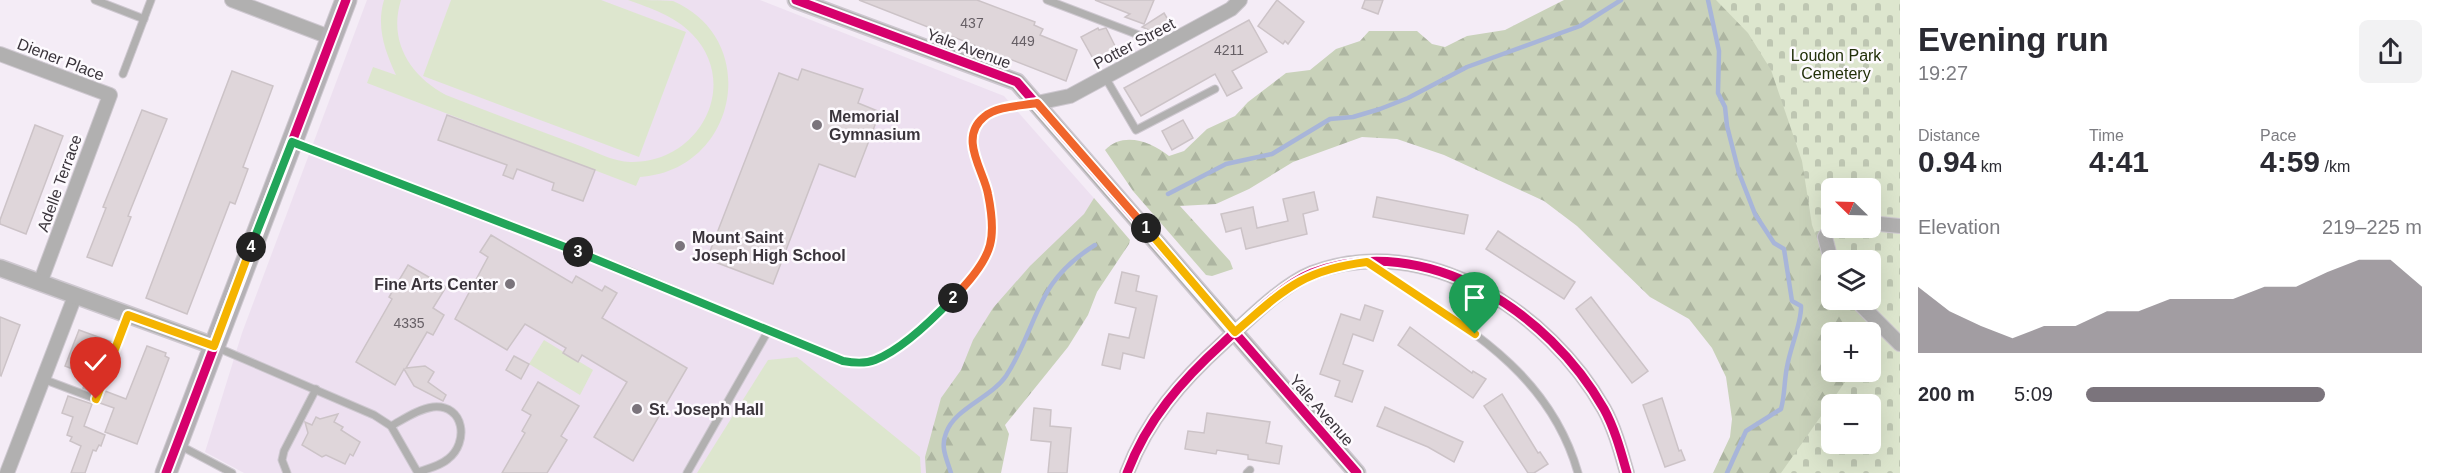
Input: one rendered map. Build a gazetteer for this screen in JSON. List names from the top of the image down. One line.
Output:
{"streets":{"street":["Potter Street","Yale Avenue","Diener Place","Adelle Terrace"]},"crossings":[["Potter Street","Yale Avenue"],["Diener Place","Adelle Terrace"]],"parks":["Loudon Park Cemetery"],"places":["Memorial Gymnasium","Mount Saint Joseph High School","Fine Arts Center","St. Joseph Hall"],"house_numbers":["437","449","4211","4335"],"north":"top left","page":{"heading":["Evening run","19:27"],"stats":[["Distance","0.94 km"],["Time","4:41"],["Pace","4:59 /km"]],"map_buttons":["+","−"],"chart":["Elevation","219–225 m"],"pins":["1","4","3","2"],"list":[{"name":"200 m","note":"5:09"}]}}
